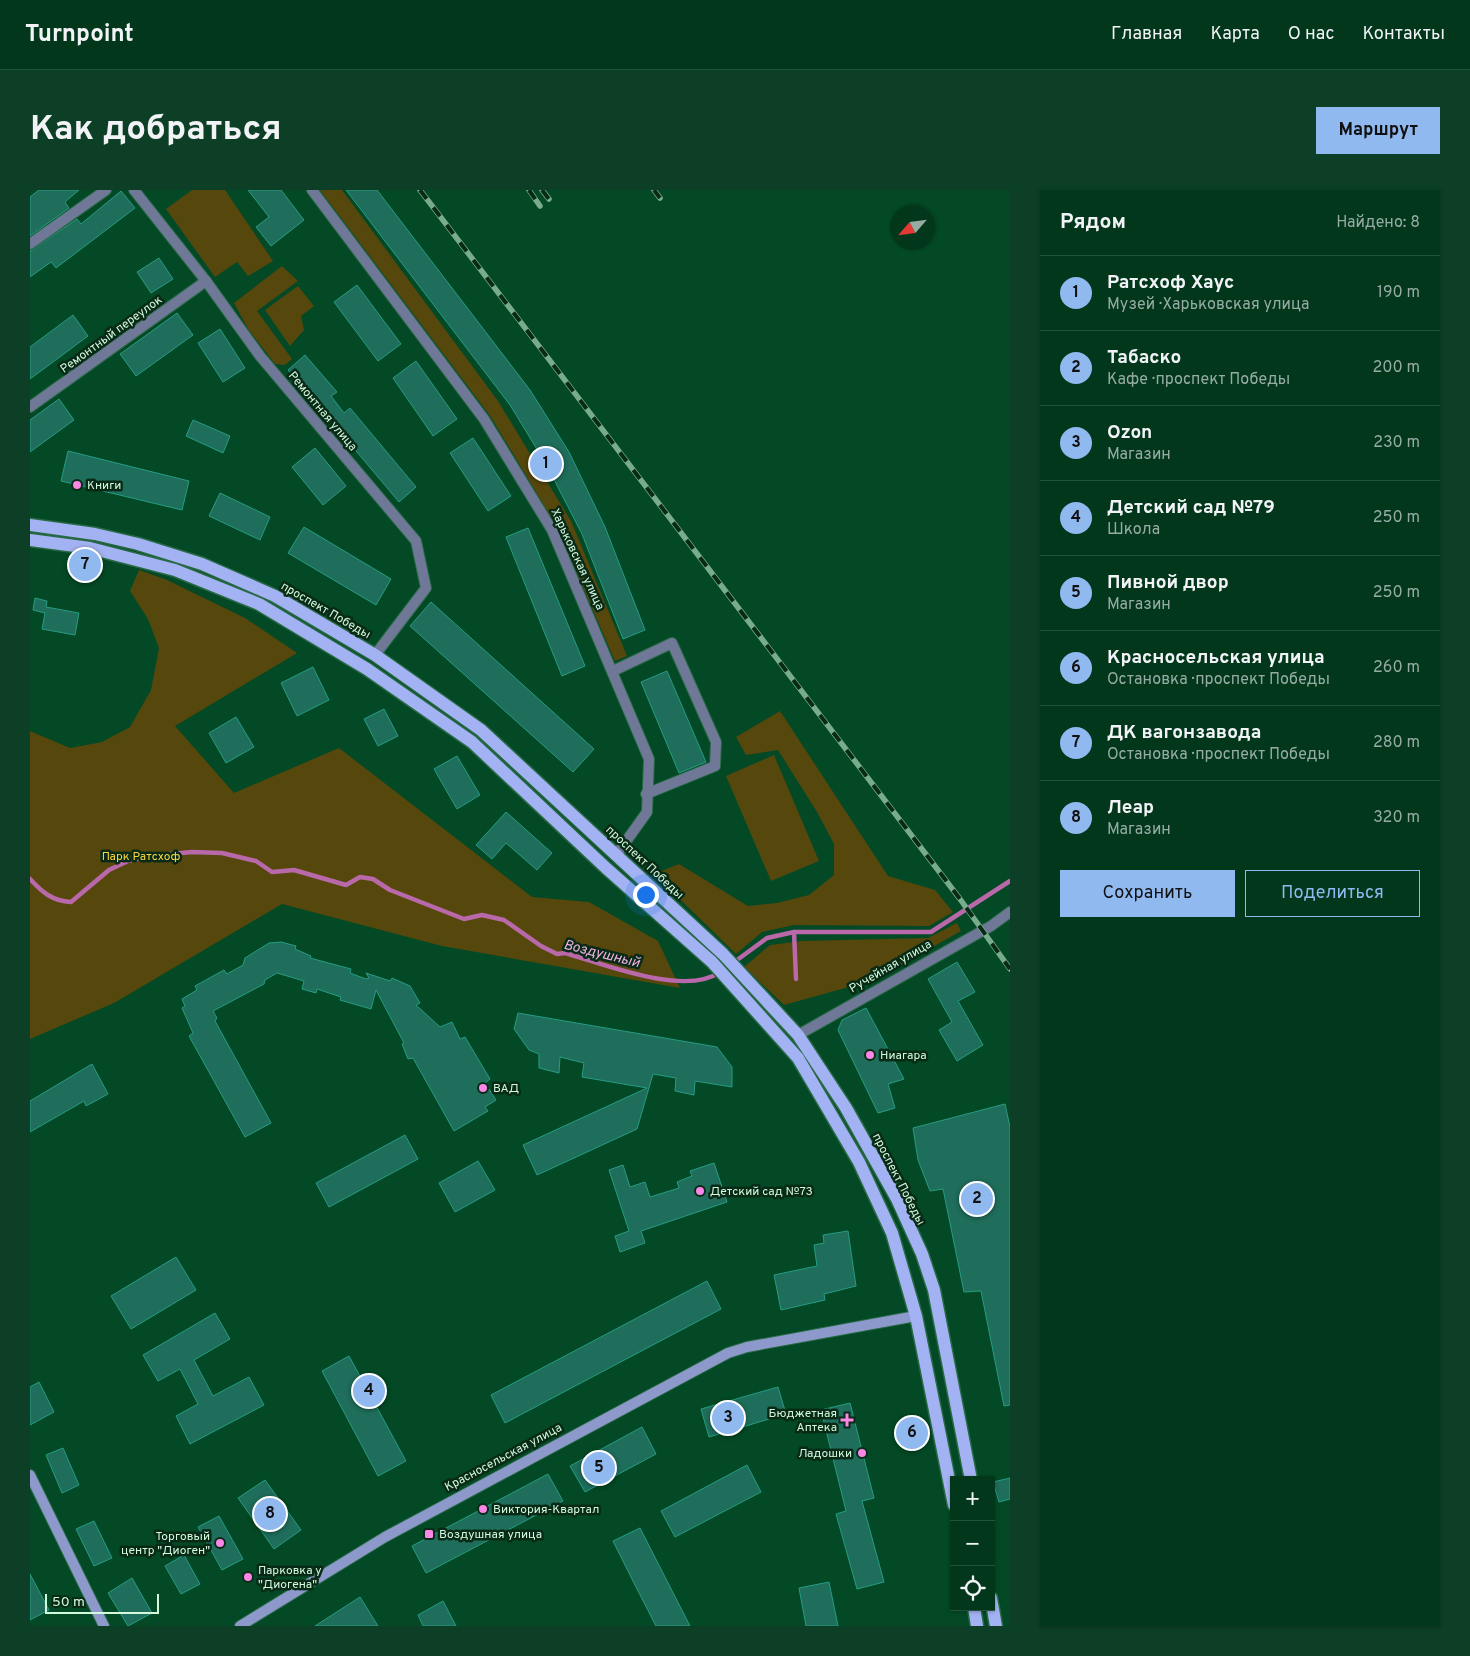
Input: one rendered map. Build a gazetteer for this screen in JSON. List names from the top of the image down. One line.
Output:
{"streets":{"main road":["Харьковская улица","проспект Победы","Ручейная улица","Красносельская улица"],"street":["Ремонтный переулок","Ремонтная улица"]},"crossings":[["Ремонтный переулок","Ремонтная улица"],["Ремонтная улица","проспект Победы"],["Харьковская улица","проспект Победы"],["проспект Победы","Ручейная улица"],["проспект Победы","Красносельская улица"]],"water":["Воздушный"],"parks":["Парк Ратсхоф"],"places":{"other":["Книги","Ниагара","ВАД","Детский сад №73","Ладошки","Виктория-Квартал","Торговый центр \"Диоген\"","Парковка у \"Диогена\""],"health":["Бюджетная Аптека"],"transit":["Воздушная улица"]},"scale_bar":"50 m","north":"bottom left","page":{"header":"Turnpoint","nav":["Главная","Карта","О нас","Контакты"],"buttons":["Маршрут",["Сохранить","Поделиться"]],"title":"Как добраться","heading":["Рядом","Найдено: 8"],"list":[{"mark":"1","name":"Ратсхоф Хаус","note":"Музей · Харьковская улица","value":"190 m"},{"mark":"2","name":"Табаско","note":"Кафе · проспект Победы","value":"200 m"},{"mark":"3","name":"Ozon","note":"Магазин","value":"230 m"},{"mark":"4","name":"Детский сад №79","note":"Школа","value":"250 m"},{"mark":"5","name":"Пивной двор","note":"Магазин","value":"250 m"},{"mark":"6","name":"Красносельская улица","note":"Остановка · проспект Победы","value":"260 m"},{"mark":"7","name":"ДК вагонзавода","note":"Остановка · проспект Победы","value":"280 m"},{"mark":"8","name":"Леар","note":"Магазин","value":"320 m"}],"pins":["1","7","2","4","3","6","5","8"],"map_buttons":["+","−"],"scale":"50 m"}}
